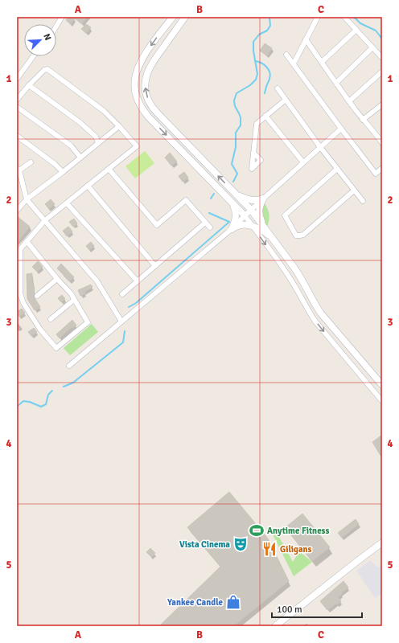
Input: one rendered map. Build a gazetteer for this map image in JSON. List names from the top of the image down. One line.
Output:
{"places":{"sports":["Anytime Fitness"],"theatre":["Vista Cinema"],"restaurant":["Giligans"],"shop":["Yankee Candle"]},"scale_bar":"100 m","north":"top right","grid":{"columns":["A","B","C"],"rows":["1","2","3","4","5"]}}
